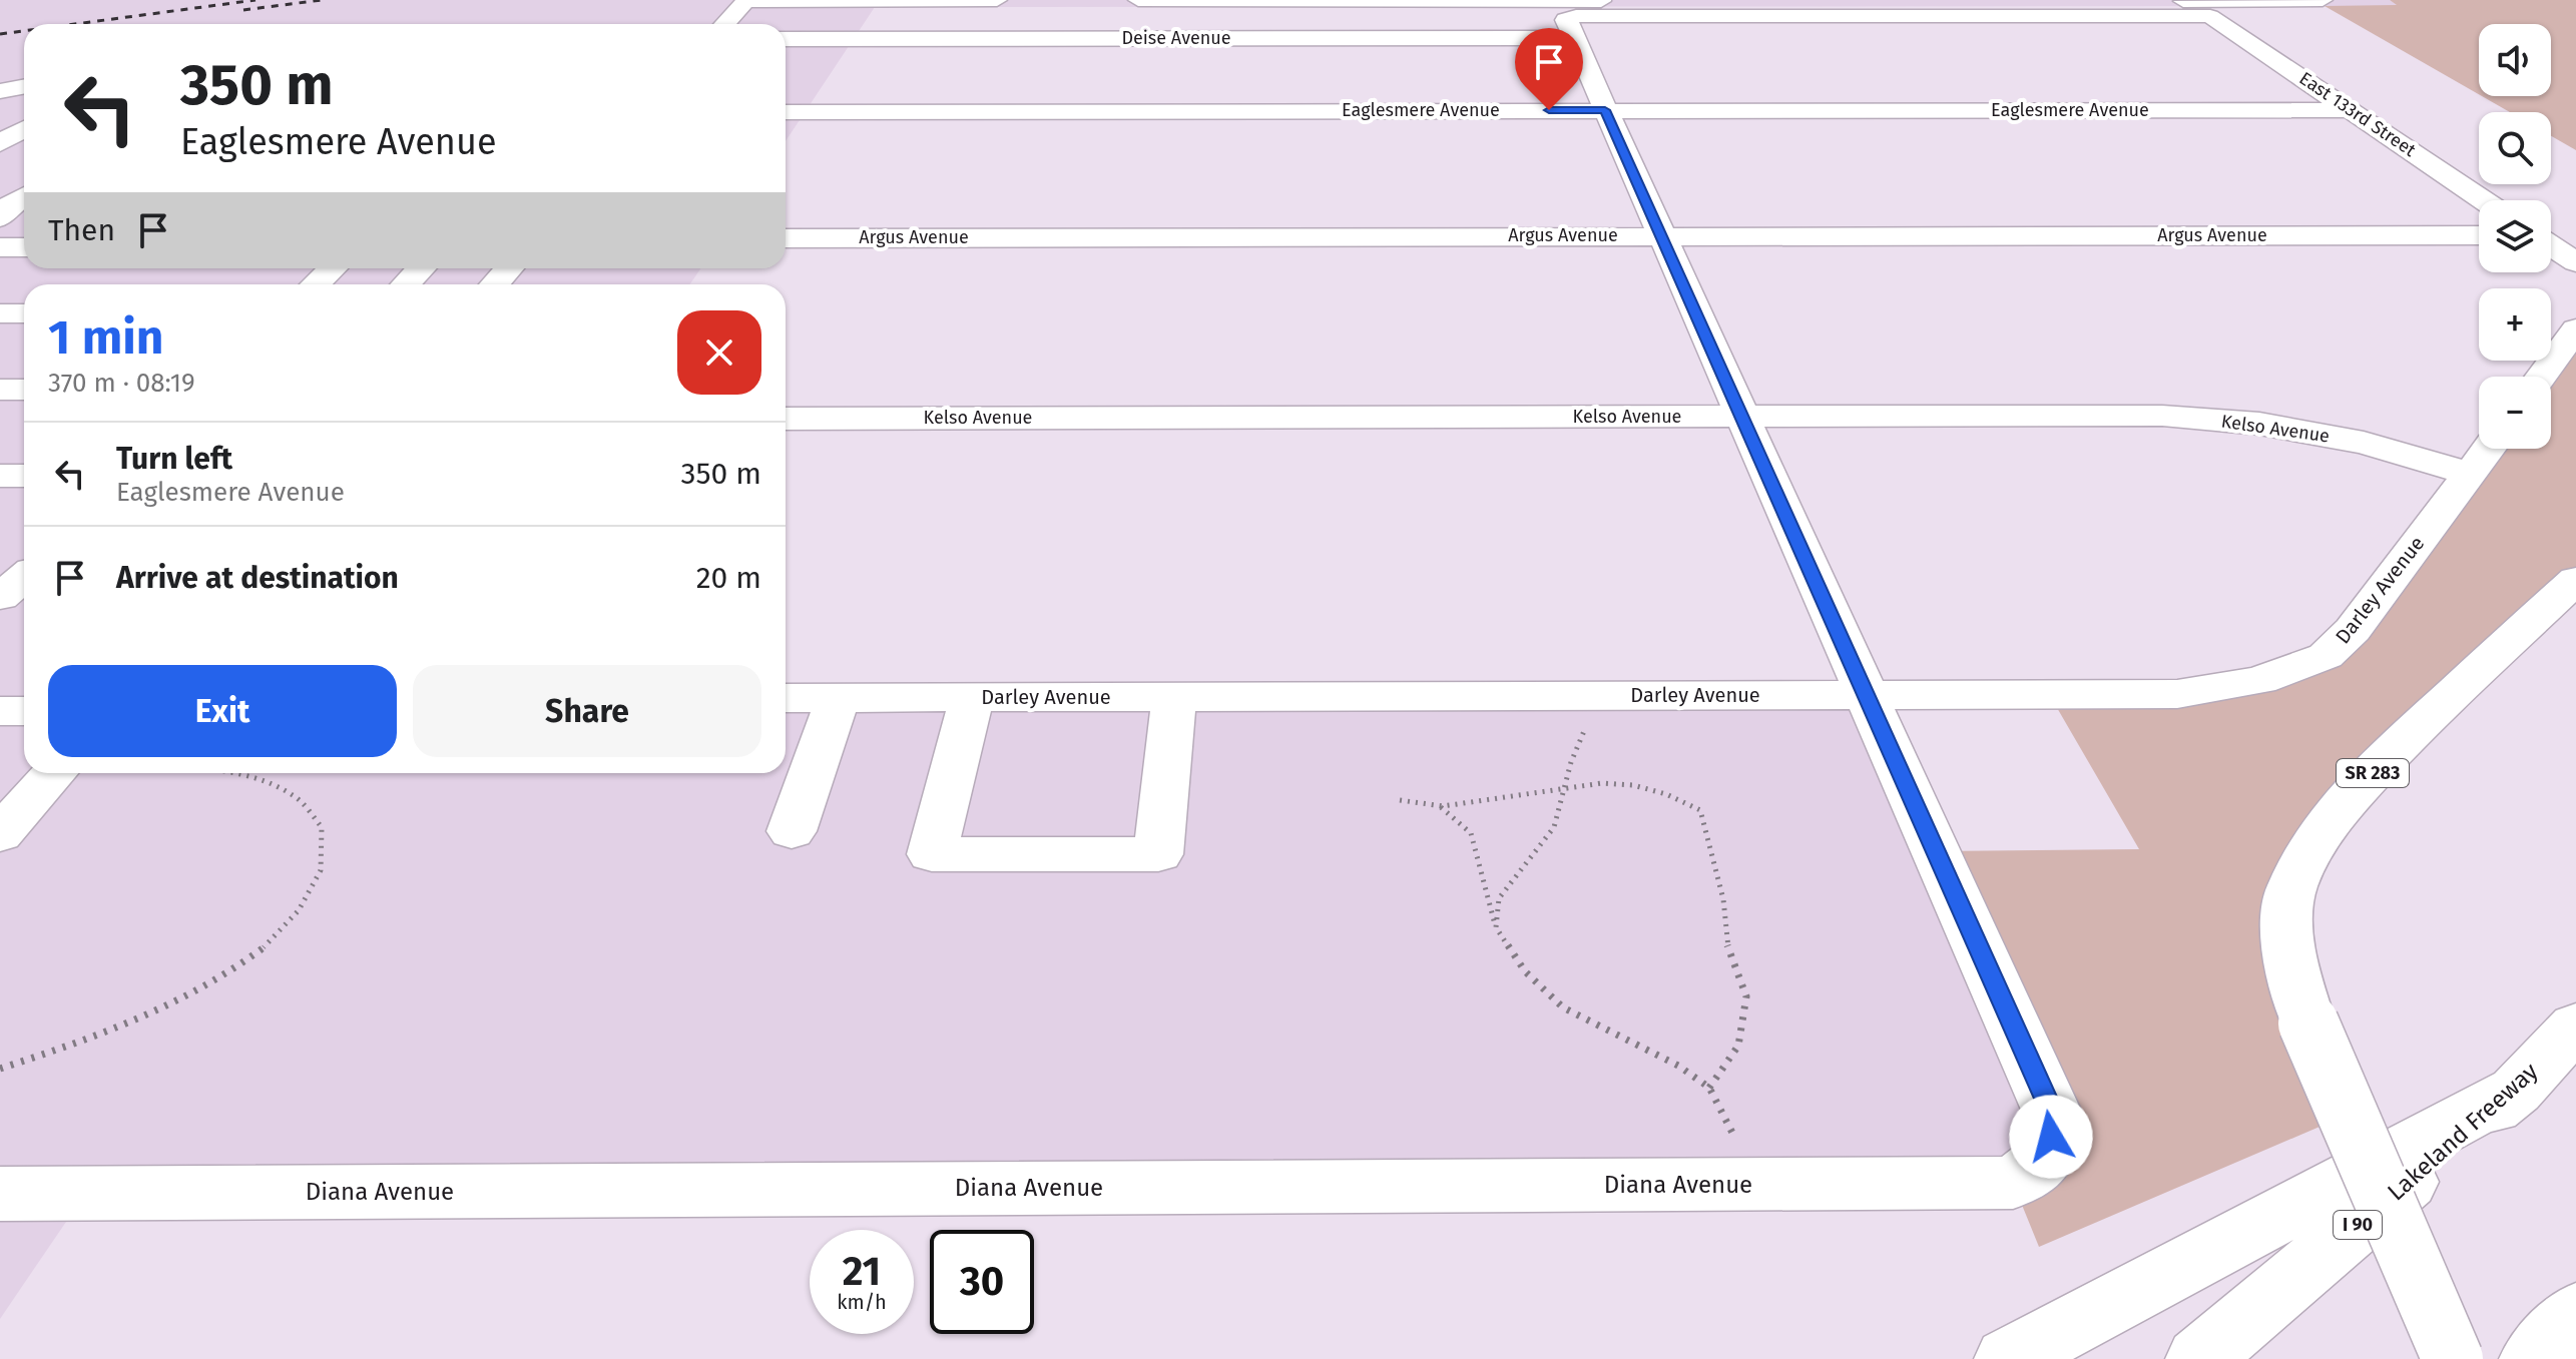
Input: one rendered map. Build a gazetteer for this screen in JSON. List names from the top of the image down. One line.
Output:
{"streets":{"main road":["Deise Avenue","Eaglesmere Avenue","East 133rd Street","Argus Avenue","Kelso Avenue","Darley Avenue","SR 283","Lakeland Freeway","Diana Avenue","I 90"]},"crossings":[["Deise Avenue","East 133rd Street"],["Eaglesmere Avenue","East 133rd Street"],["Kelso Avenue","Darley Avenue"],["Darley Avenue","Diana Avenue"]],"page":{"map_buttons":["+","−"],"turn":["350 m","Eaglesmere Avenue"],"then":"Then","heading":["1 min","370 m · 08:19"],"list":[{"name":"Turn left","note":"Eaglesmere Avenue","value":"350 m"},{"name":"Arrive at destination","value":"20 m"}],"buttons":["Exit","Share"],"speed":"21 km/h","limit":"30"}}
